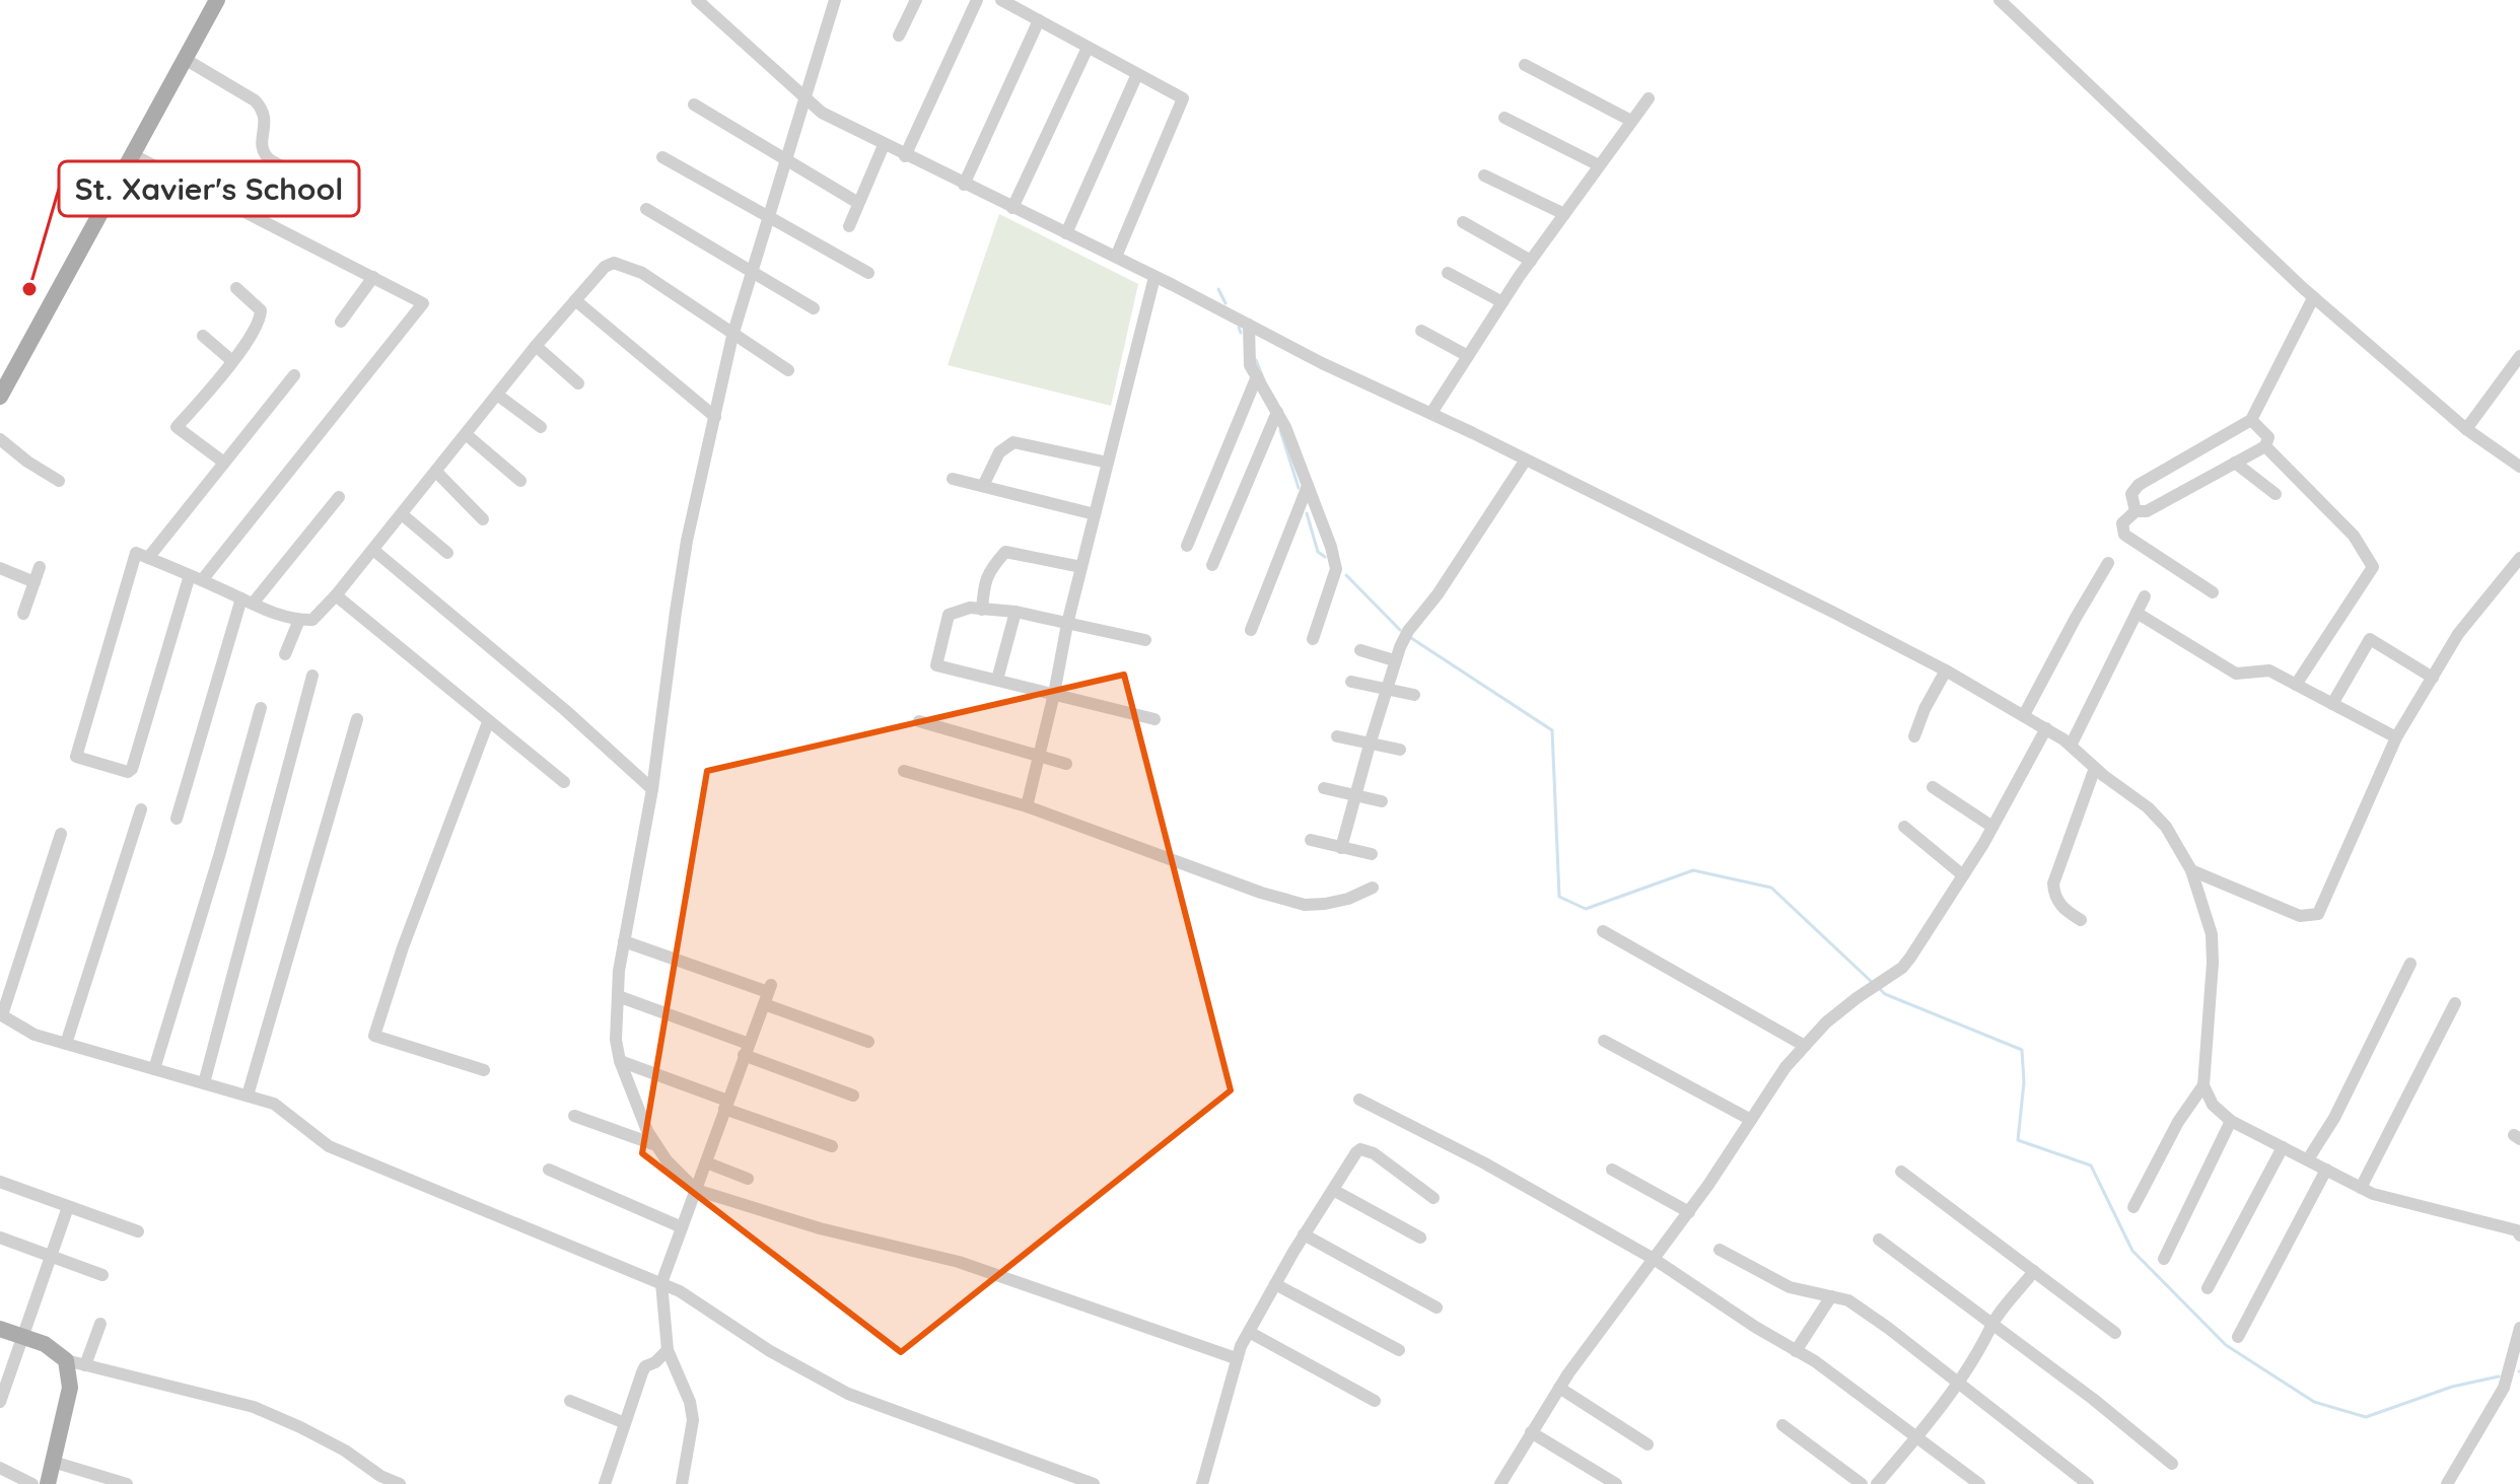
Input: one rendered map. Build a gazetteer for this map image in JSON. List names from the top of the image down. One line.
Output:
{"places":["St. Xavier's School"]}
